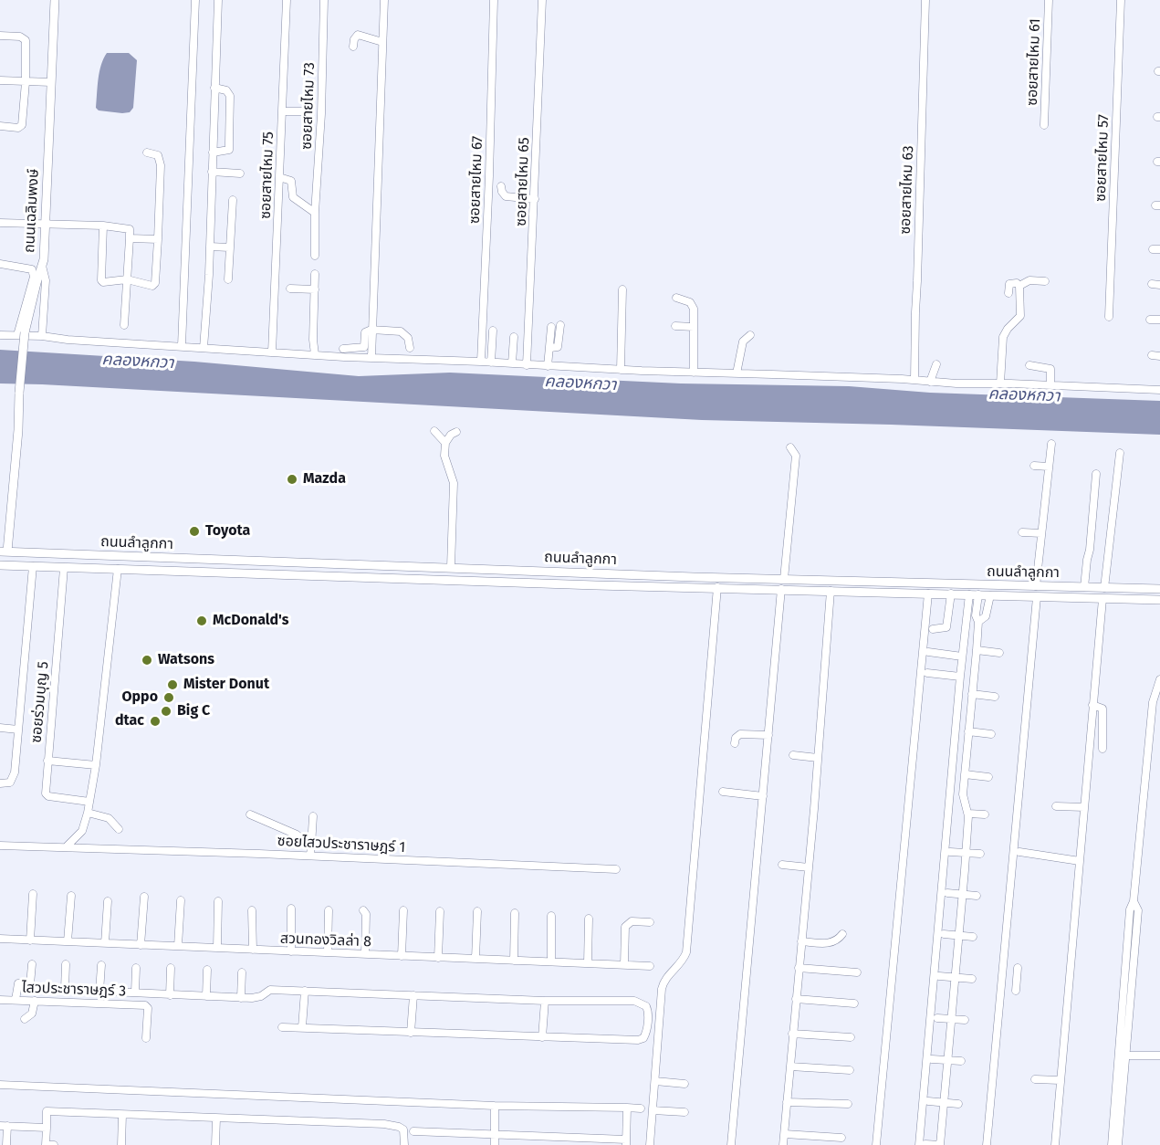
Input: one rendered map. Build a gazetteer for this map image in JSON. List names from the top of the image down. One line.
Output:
{"streets":{"main road":["ถนนเฉลิมพงษ์","ถนนลำลูกกา"],"street":["ซอยสายไหม 61","ซอยสายไหม 73","ซอยสายไหม 57","ซอยสายไหม 75","ซอยสายไหม 67","ซอยสายไหม 65","ซอยสายไหม 63","ซอยร่วมบุญ 5","ซอยไสวประชาราษฎร์ 1","สวนทองวิลล่า 8","ไสวประชาราษฎร์ 3"]},"crossings":[["ถนนเฉลิมพงษ์","ถนนลำลูกกา"],["ถนนลำลูกกา","ซอยร่วมบุญ 5"]],"water":["คลองหกวา"],"places":["Mazda","Toyota","McDonald's","Watsons","Mister Donut","Oppo","Big C","dtac"]}
